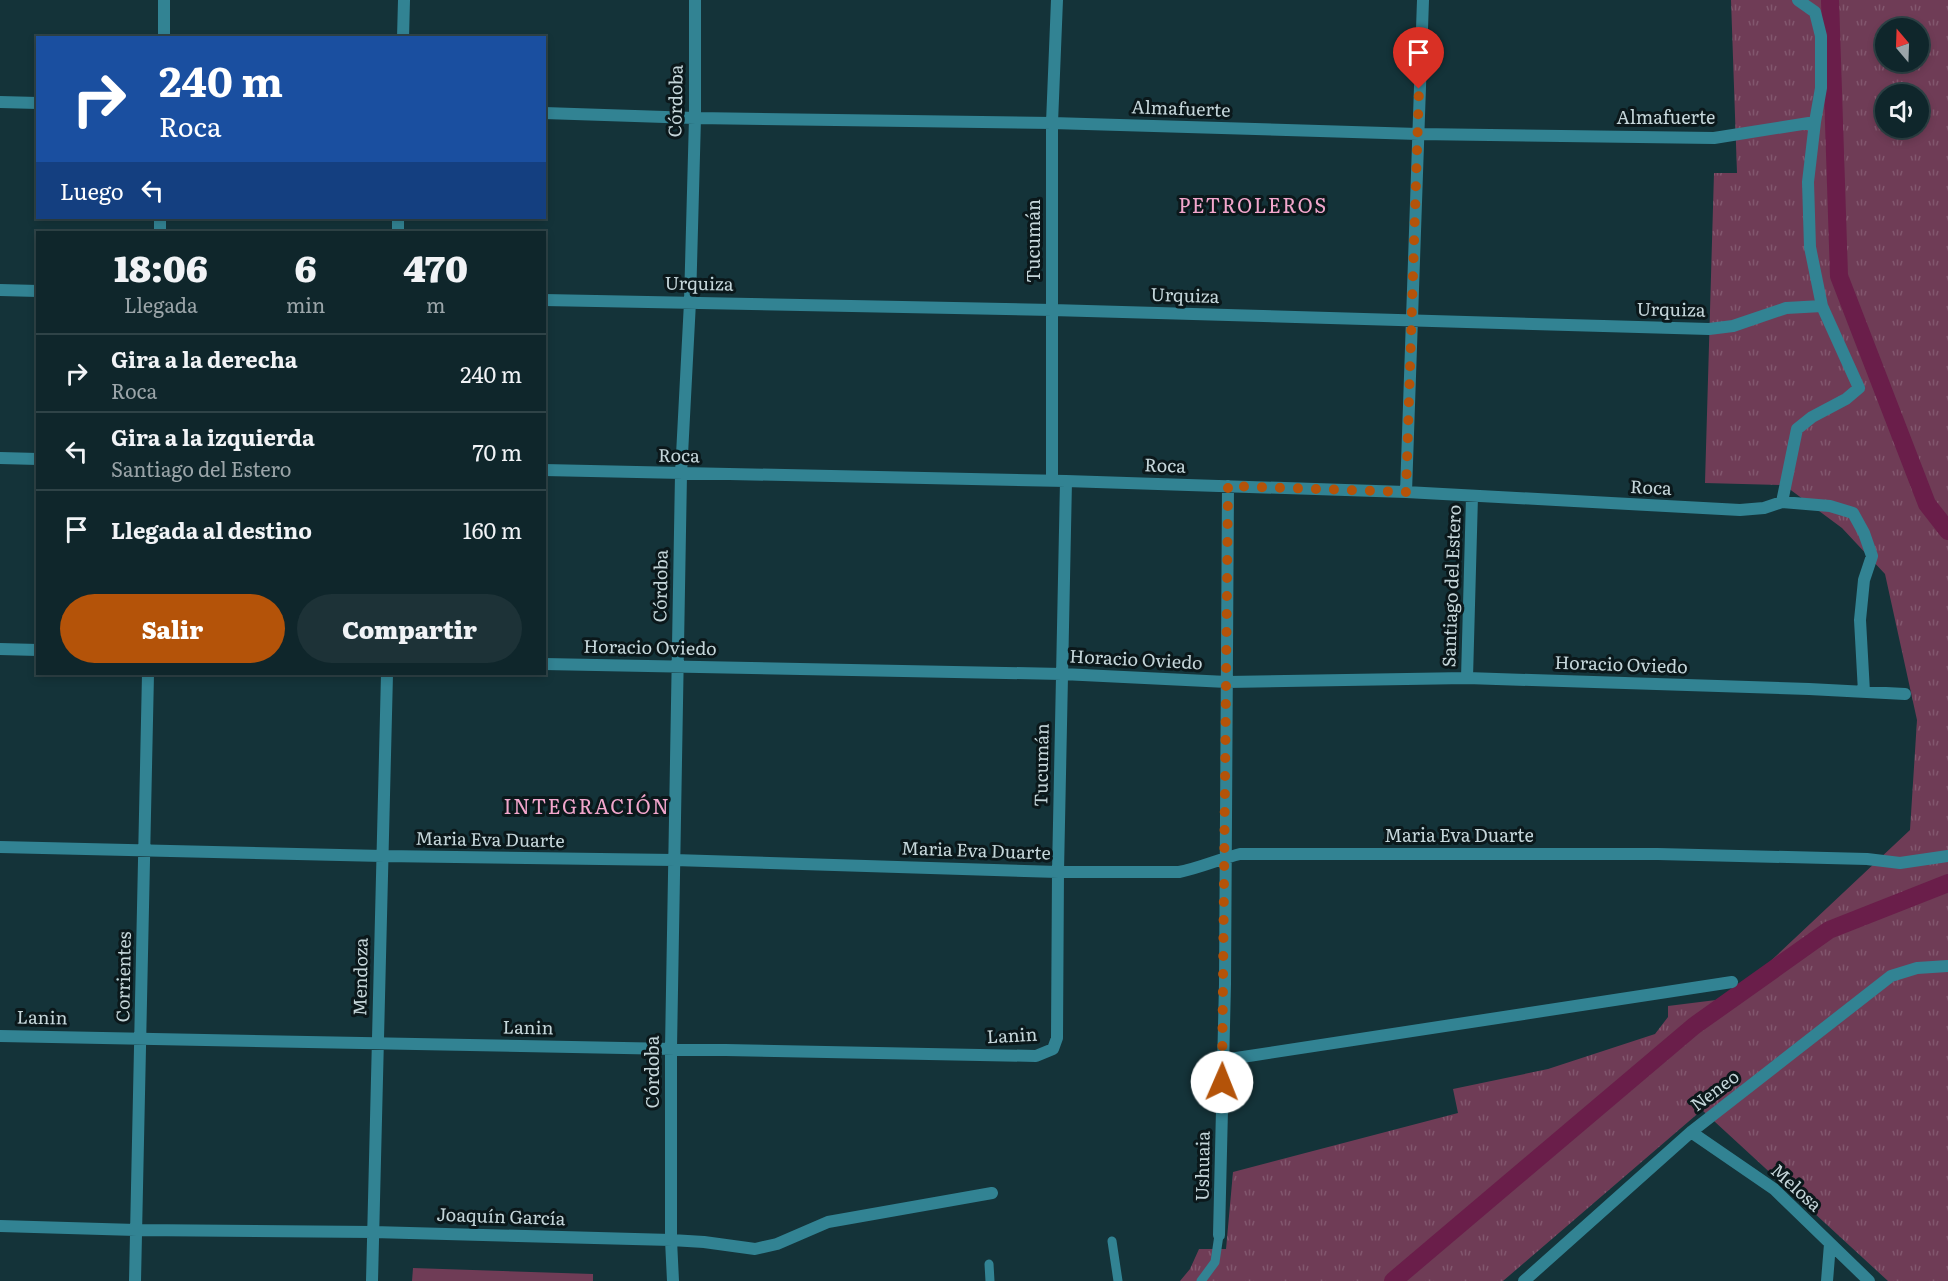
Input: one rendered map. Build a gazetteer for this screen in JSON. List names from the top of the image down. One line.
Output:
{"streets":{"street":["Córdoba","Almafuerte","Tucumán","Urquiza","Roca","Santiago del Estero","Horacio Oviedo","Maria Eva Duarte","Corrientes","Mendoza","Lanin","Neneo","Ushuaia","Melosa","Joaquín García"]},"crossings":[["Córdoba","Almafuerte"],["Córdoba","Urquiza"],["Córdoba","Roca"],["Córdoba","Horacio Oviedo"],["Córdoba","Maria Eva Duarte"],["Córdoba","Lanin"],["Córdoba","Joaquín García"],["Almafuerte","Tucumán"],["Tucumán","Urquiza"],["Tucumán","Roca"],["Tucumán","Horacio Oviedo"],["Tucumán","Maria Eva Duarte"],["Tucumán","Lanin"],["Roca","Santiago del Estero"],["Roca","Horacio Oviedo"],["Roca","Ushuaia"],["Santiago del Estero","Horacio Oviedo"],["Horacio Oviedo","Ushuaia"],["Maria Eva Duarte","Corrientes"],["Maria Eva Duarte","Mendoza"],["Maria Eva Duarte","Ushuaia"],["Corrientes","Lanin"],["Corrientes","Joaquín García"],["Mendoza","Lanin"],["Mendoza","Joaquín García"],["Neneo","Melosa"]],"districts":["PETROLEROS","INTEGRACIÓN"],"north":"top","page":{"turn":["240 m","Roca"],"then":"Luego","eta":["18:06","Llegada","6","min","470","m"],"list":[{"name":"Gira a la derecha","note":"Roca","value":"240 m"},{"name":"Gira a la izquierda","note":"Santiago del Estero","value":"70 m"},{"name":"Llegada al destino","value":"160 m"}],"buttons":["Salir","Compartir"]}}
